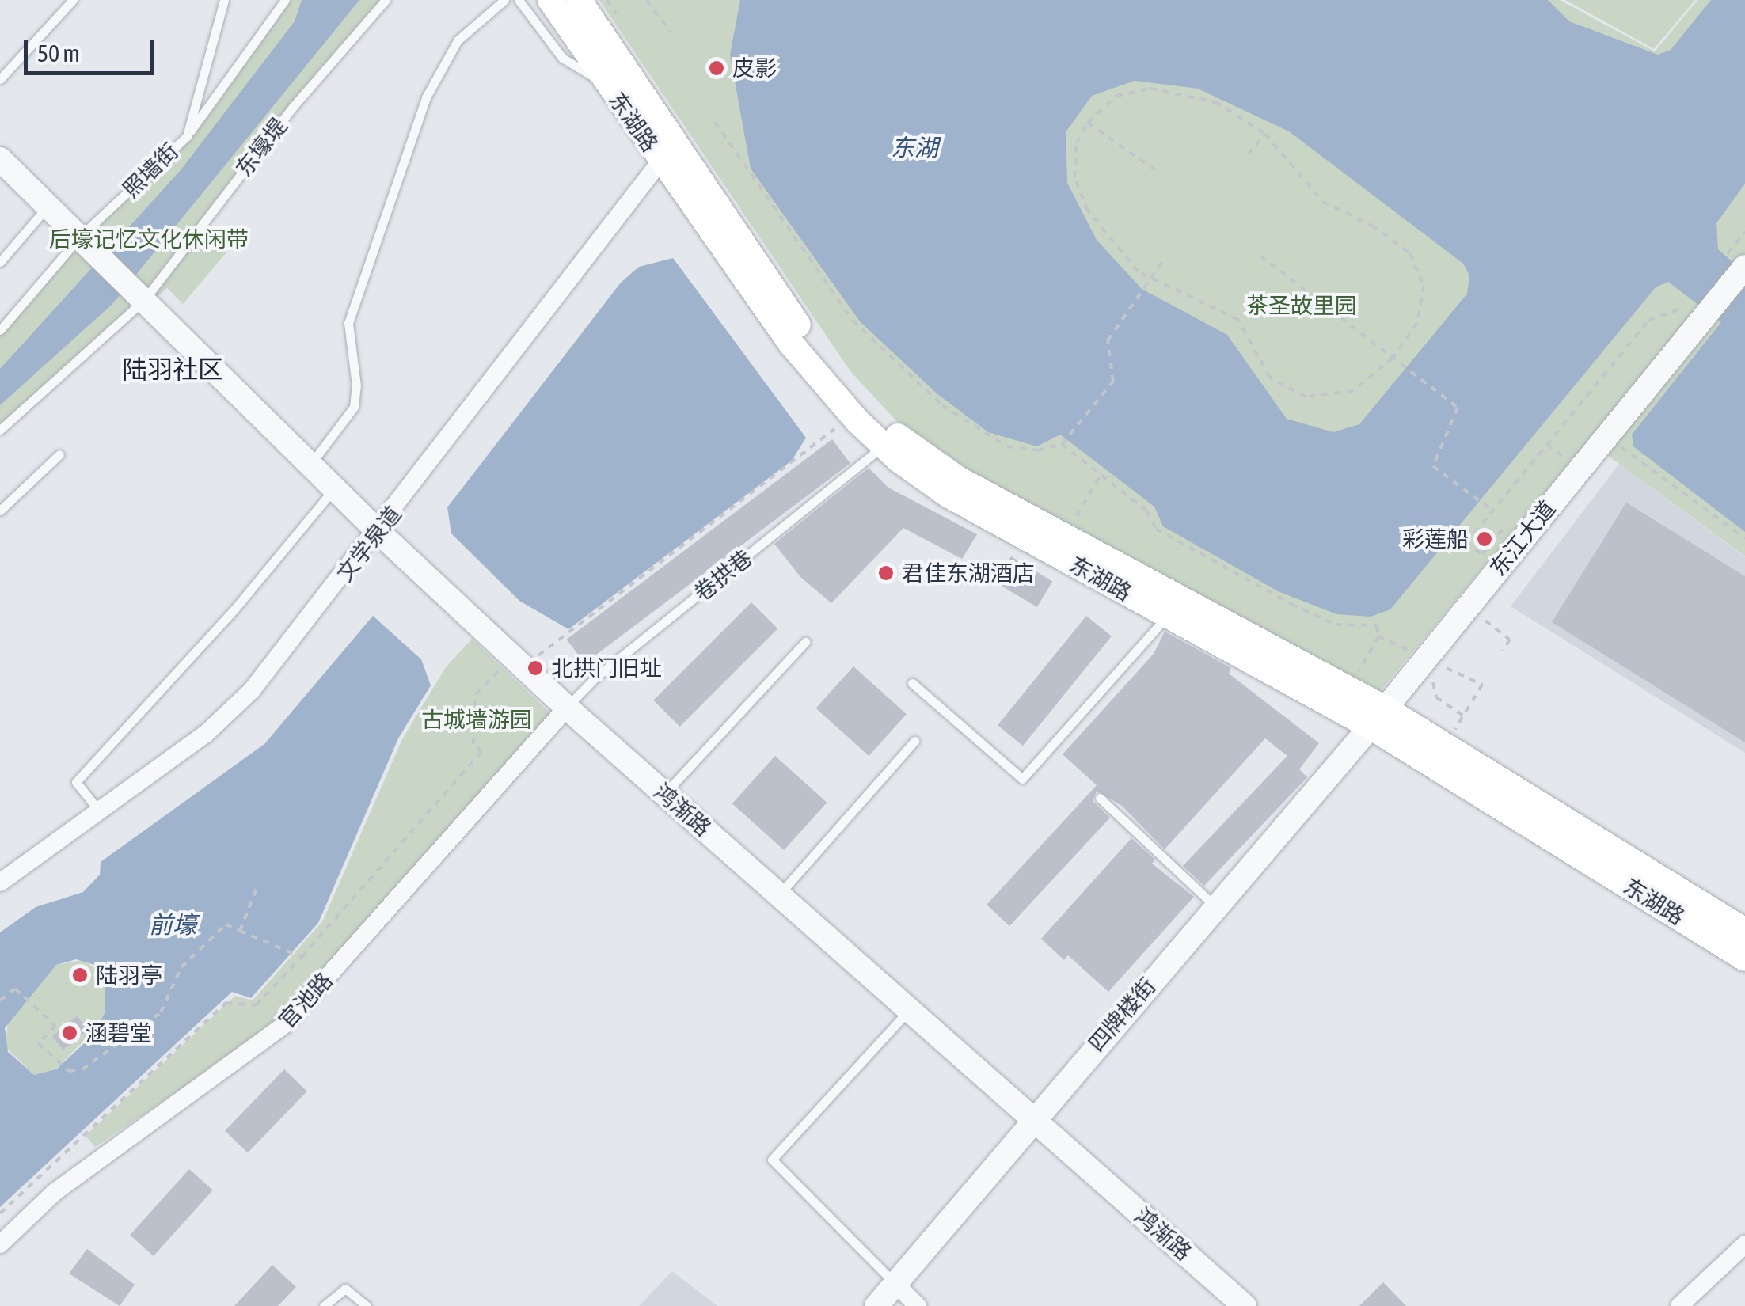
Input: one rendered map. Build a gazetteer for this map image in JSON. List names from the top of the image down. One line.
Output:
{"streets":{"main road":["东湖路"],"street":["东江大道","文学泉道","鸿渐路","官池路","四牌楼街"],"lane":["东壕堤","照墙街","卷拱巷"]},"crossings":[["东湖路","东江大道"],["东湖路","文学泉道"],["东湖路","卷拱巷"],["东湖路","四牌楼街"],["东壕堤","鸿渐路"],["照墙街","鸿渐路"],["东江大道","四牌楼街"],["文学泉道","鸿渐路"],["卷拱巷","鸿渐路"],["卷拱巷","官池路"],["鸿渐路","官池路"],["鸿渐路","四牌楼街"]],"districts":["陆羽社区"],"water":["东湖","前壕"],"parks":["后壕记忆文化休闲带","茶圣故里园","古城墙游园"],"places":["皮影","彩莲船","君佳东湖酒店","北拱门旧址","陆羽亭","涵碧堂"],"scale_bar":"50 m"}
